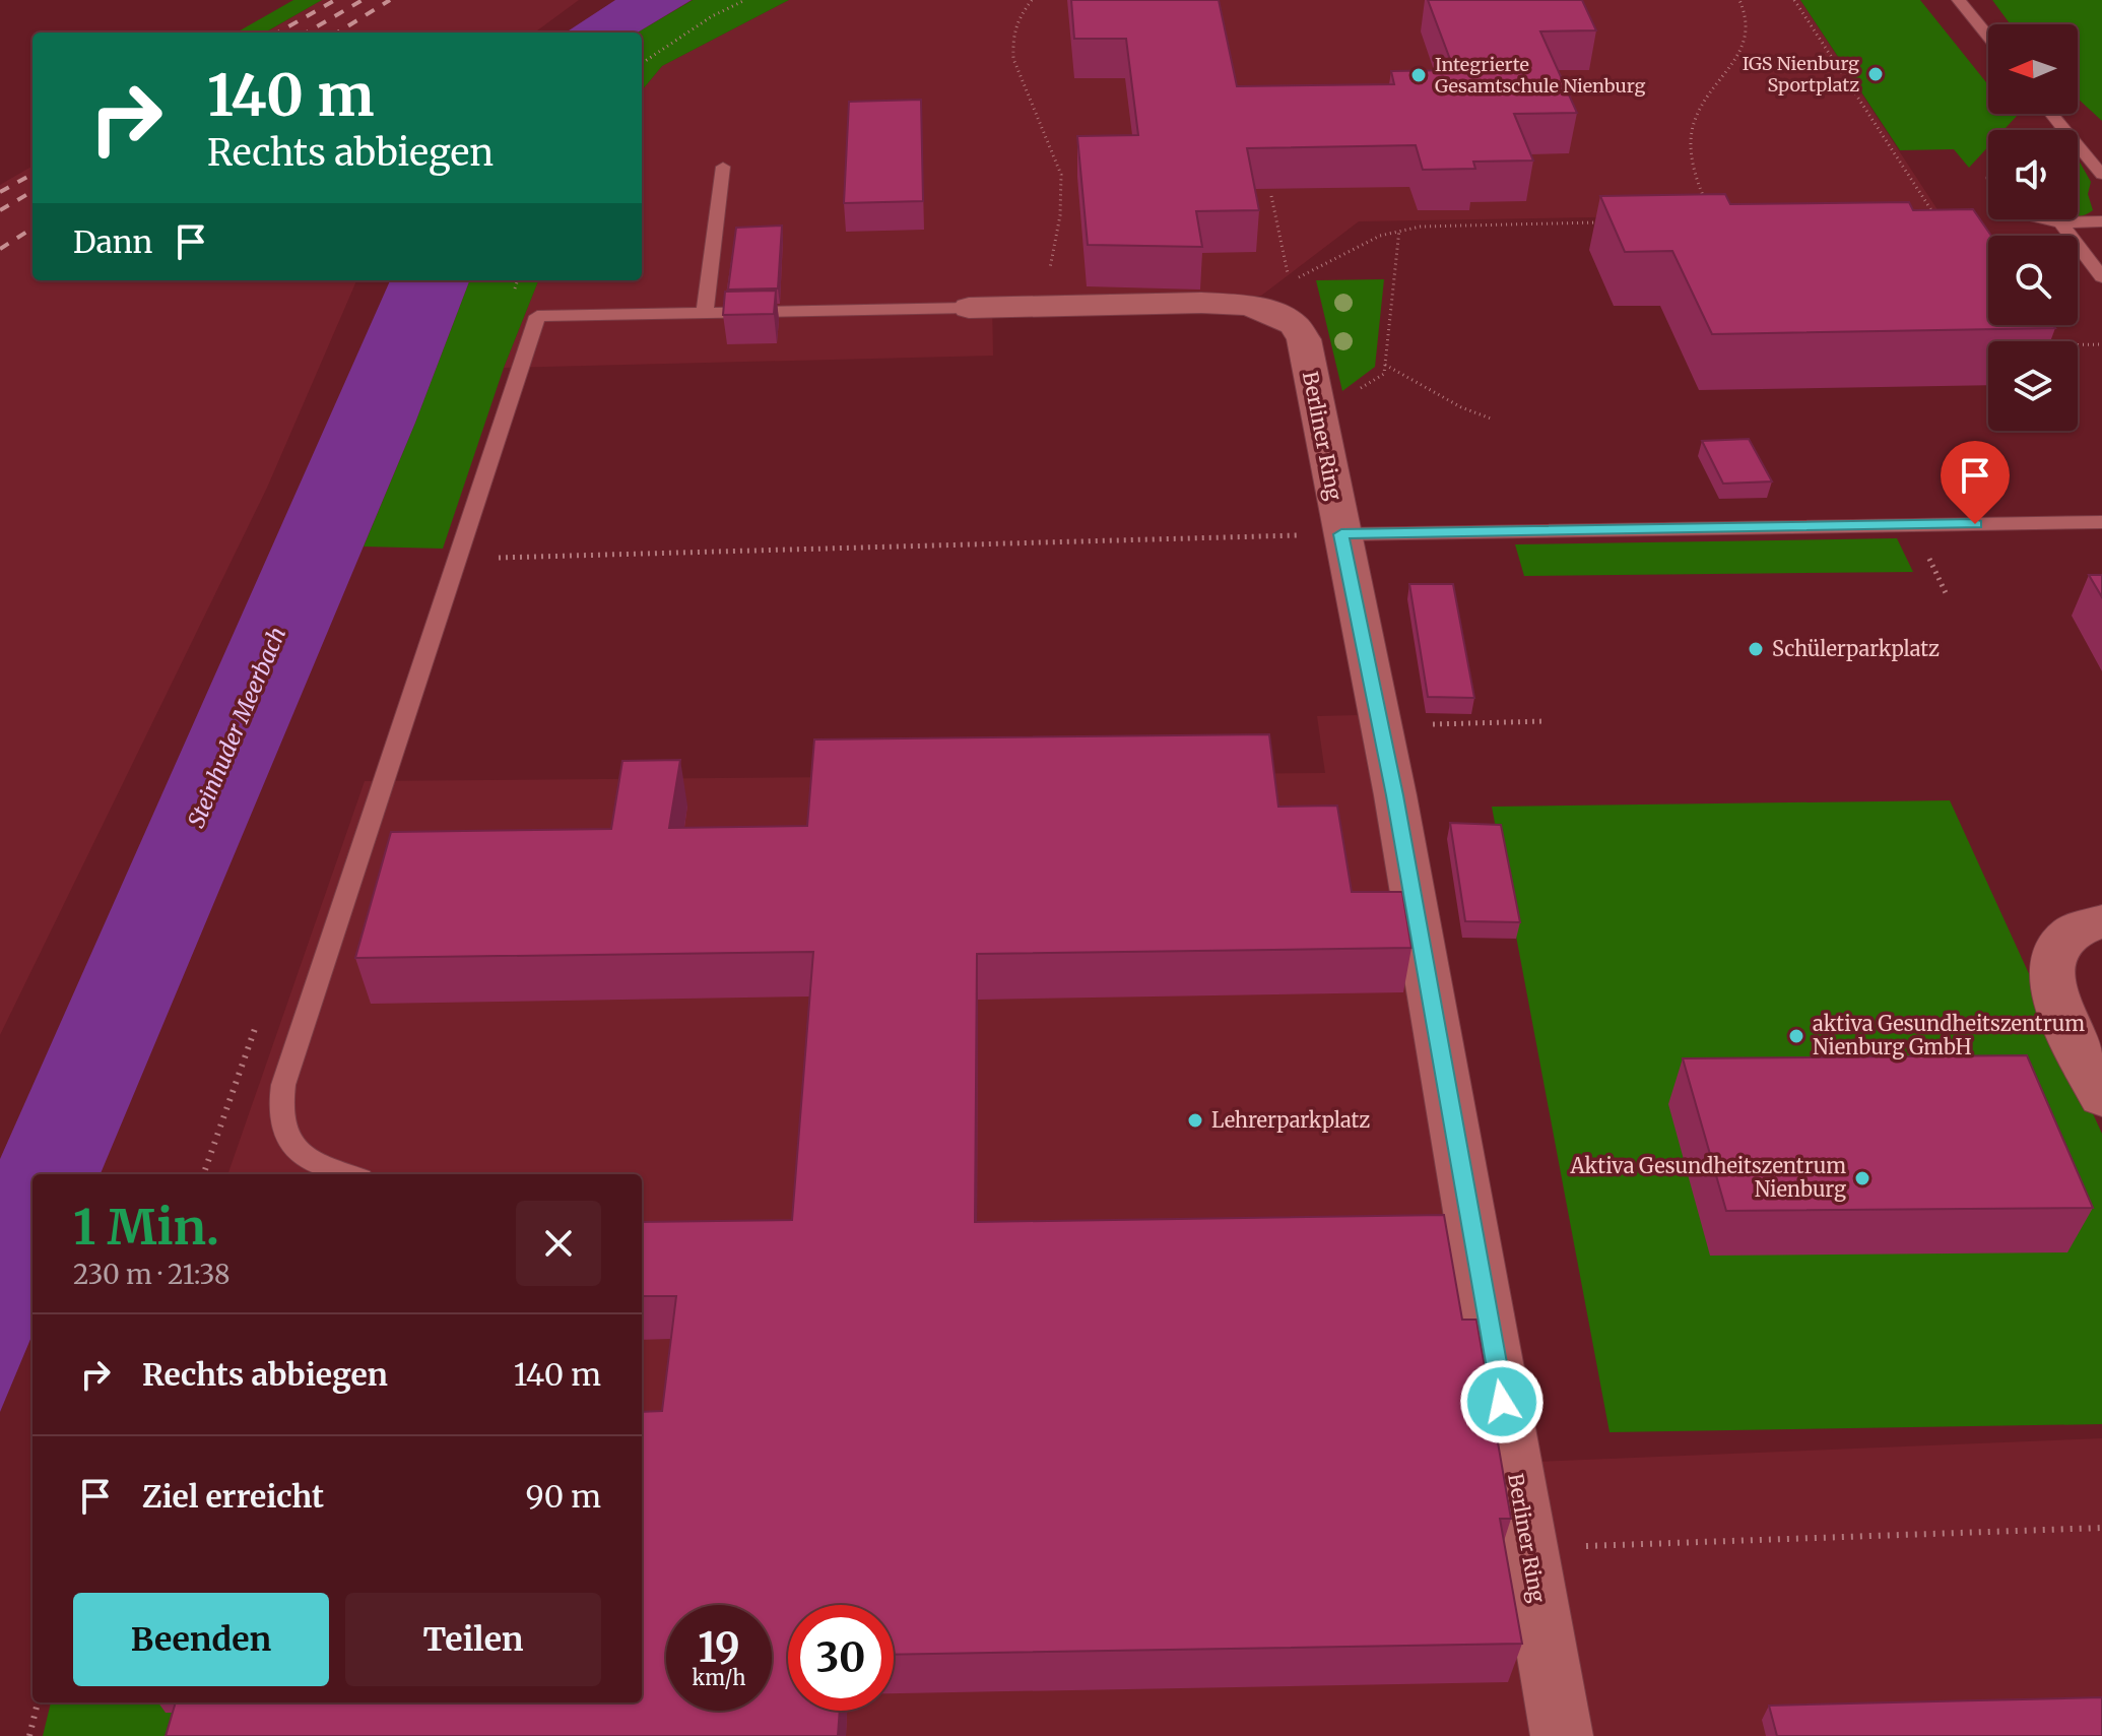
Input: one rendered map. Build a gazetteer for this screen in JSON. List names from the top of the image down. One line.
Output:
{"streets":{"street":["Berliner Ring"]},"water":["Steinhuder Meerbach"],"places":["IGS Nienburg Sportplatz","Integrierte Gesamtschule Nienburg","Schülerparkplatz","aktiva Gesundheitszentrum Nienburg GmbH","Lehrerparkplatz","Aktiva Gesundheitszentrum Nienburg"],"north":"left","page":{"turn":["140 m","Rechts abbiegen"],"then":"Dann","heading":["1 Min.","230 m · 21:38"],"list":[{"name":"Rechts abbiegen","value":"140 m"},{"name":"Ziel erreicht","value":"90 m"}],"buttons":["Beenden","Teilen"],"speed":"19 km/h","limit":"30"}}
